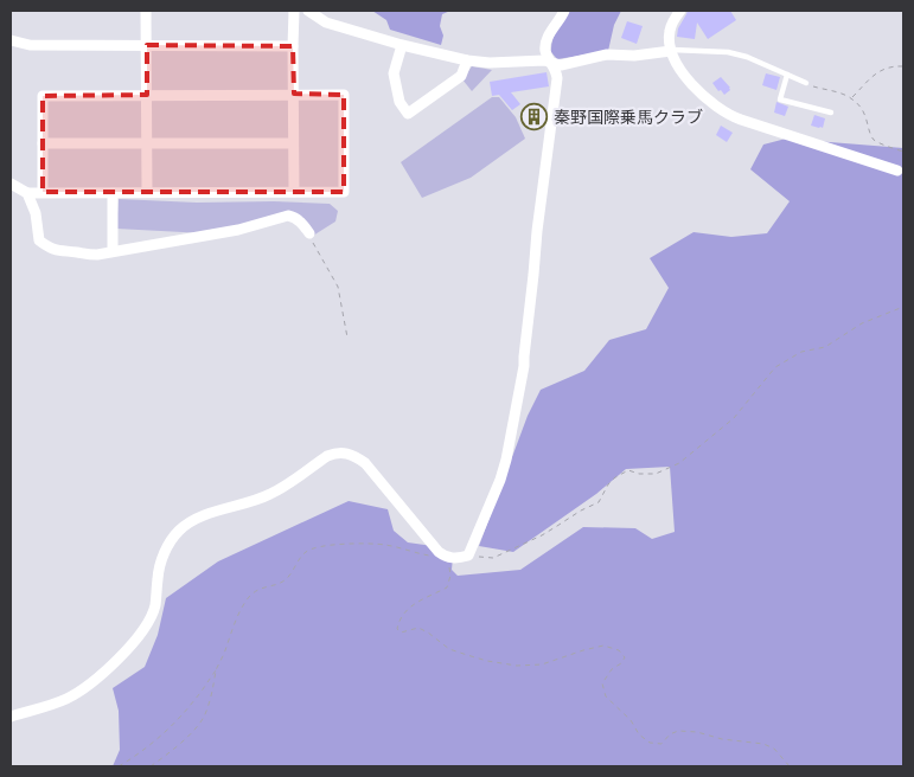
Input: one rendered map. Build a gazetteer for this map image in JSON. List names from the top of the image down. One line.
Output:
{"places":{"building":["秦野国際乗馬クラブ"]}}
